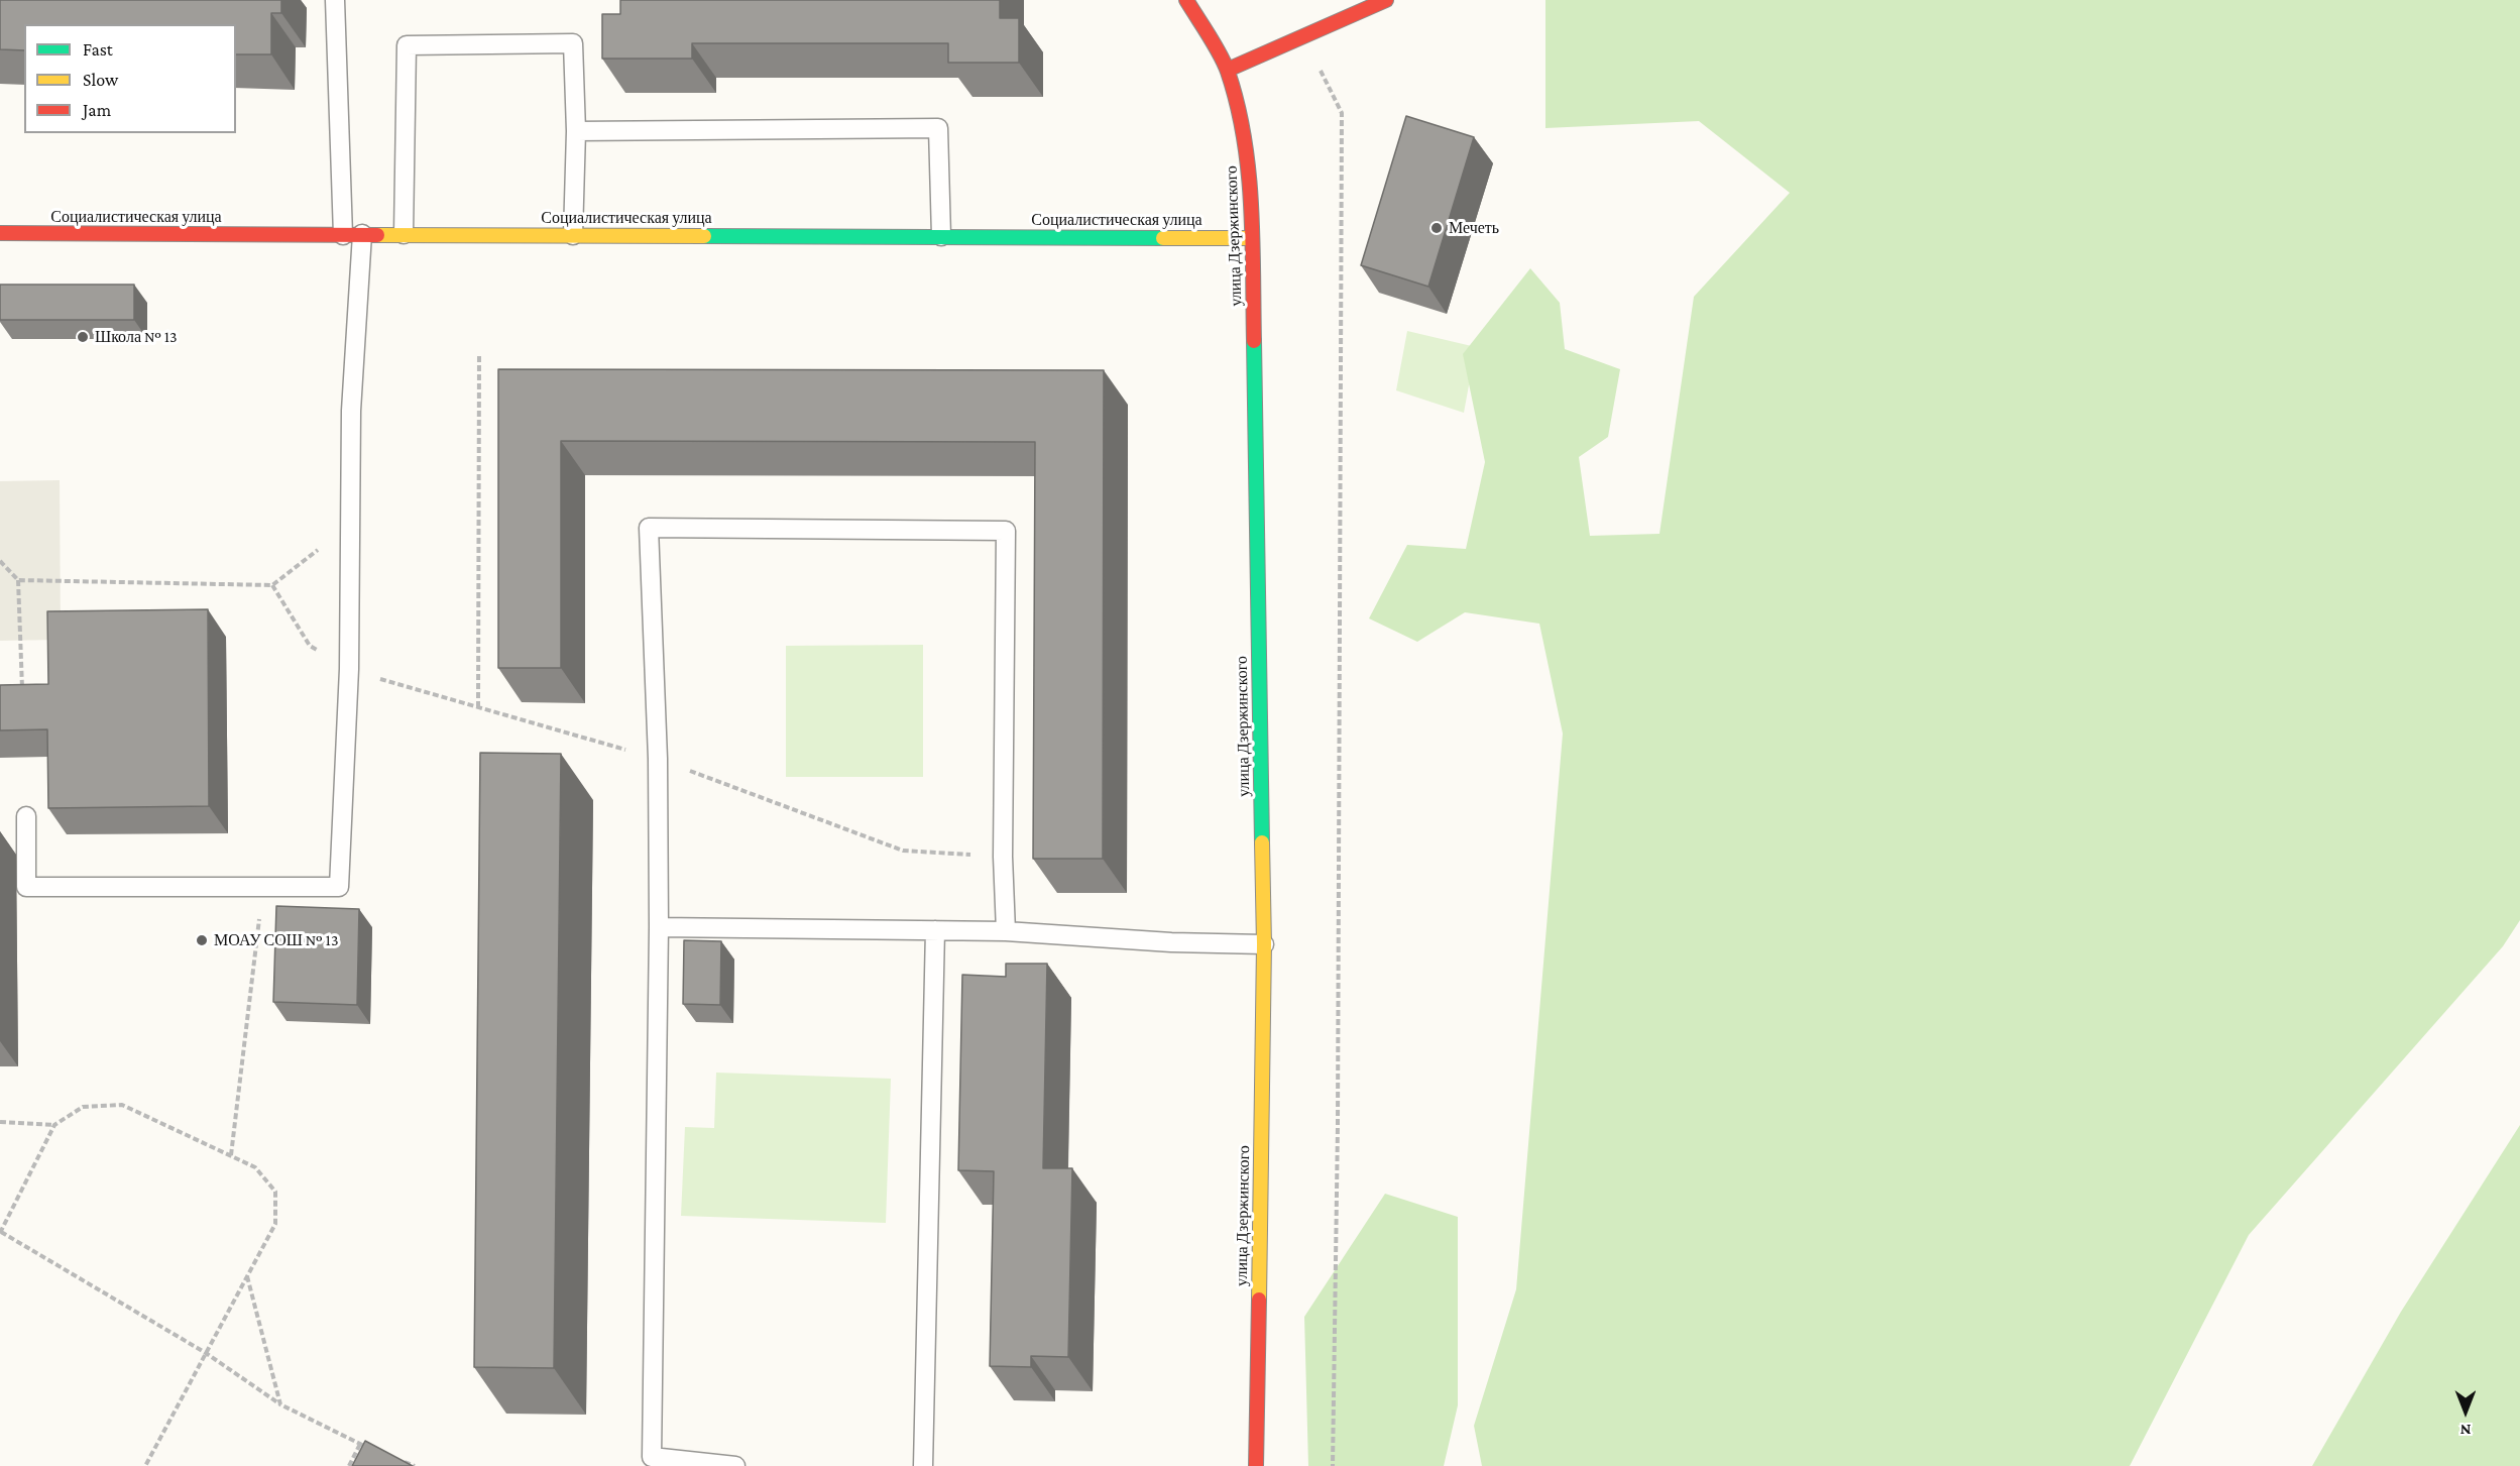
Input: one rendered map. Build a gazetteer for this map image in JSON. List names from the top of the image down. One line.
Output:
{"streets":{"main road":["Социалистическая улица","улица Дзержинского"]},"crossings":[["Социалистическая улица","улица Дзержинского"]],"places":["Мечеть","Школа № 13","МОАУ СОШ № 13"],"legend":["Fast","Slow","Jam"],"north":"bottom"}
